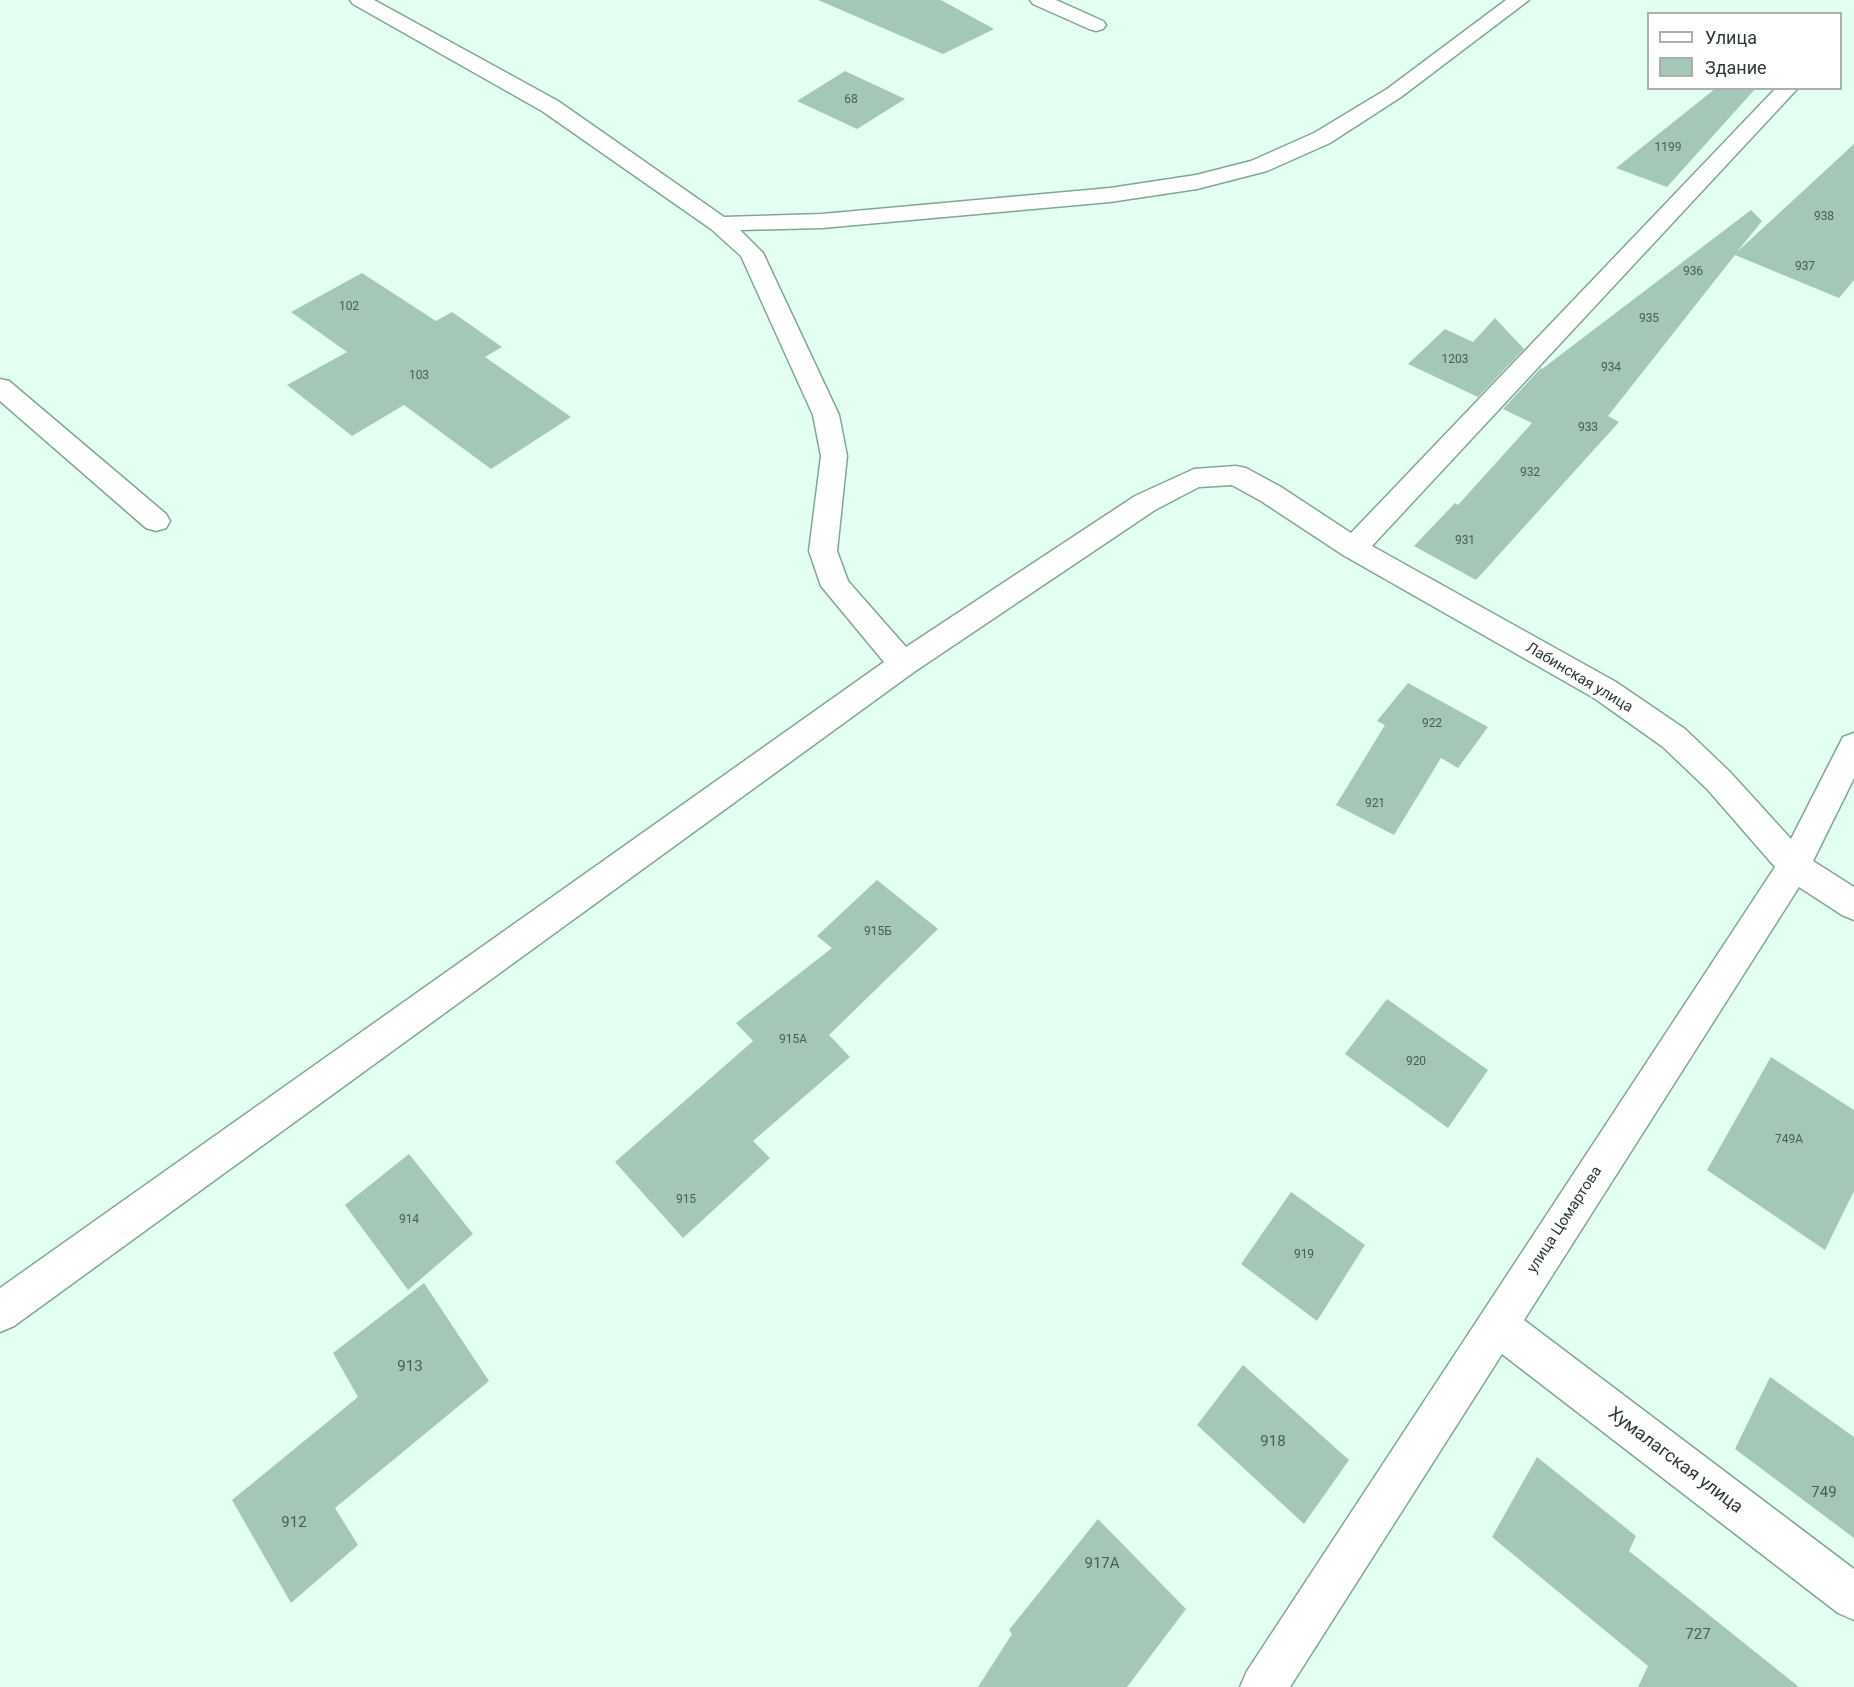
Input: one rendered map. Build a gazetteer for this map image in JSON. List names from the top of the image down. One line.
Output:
{"streets":{"street":["Лабинская улица","улица Цомартова","Хумалагская улица"]},"crossings":[["Лабинская улица","улица Цомартова"],["улица Цомартова","Хумалагская улица"]],"house_numbers":["68","1199","938","937","936","102","935","1203","934","103","933","932","931","922","921","915Б","915А","920","749А","915","914","919","913","918","749","912","917А","727"],"legend":["Улица","Здание"]}
